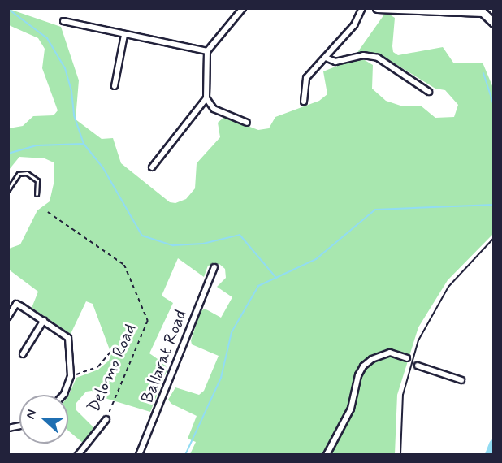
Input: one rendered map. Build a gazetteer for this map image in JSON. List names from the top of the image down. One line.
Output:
{"streets":{"street":["Ballarat Road","Delomo Road"]},"north":"left"}
